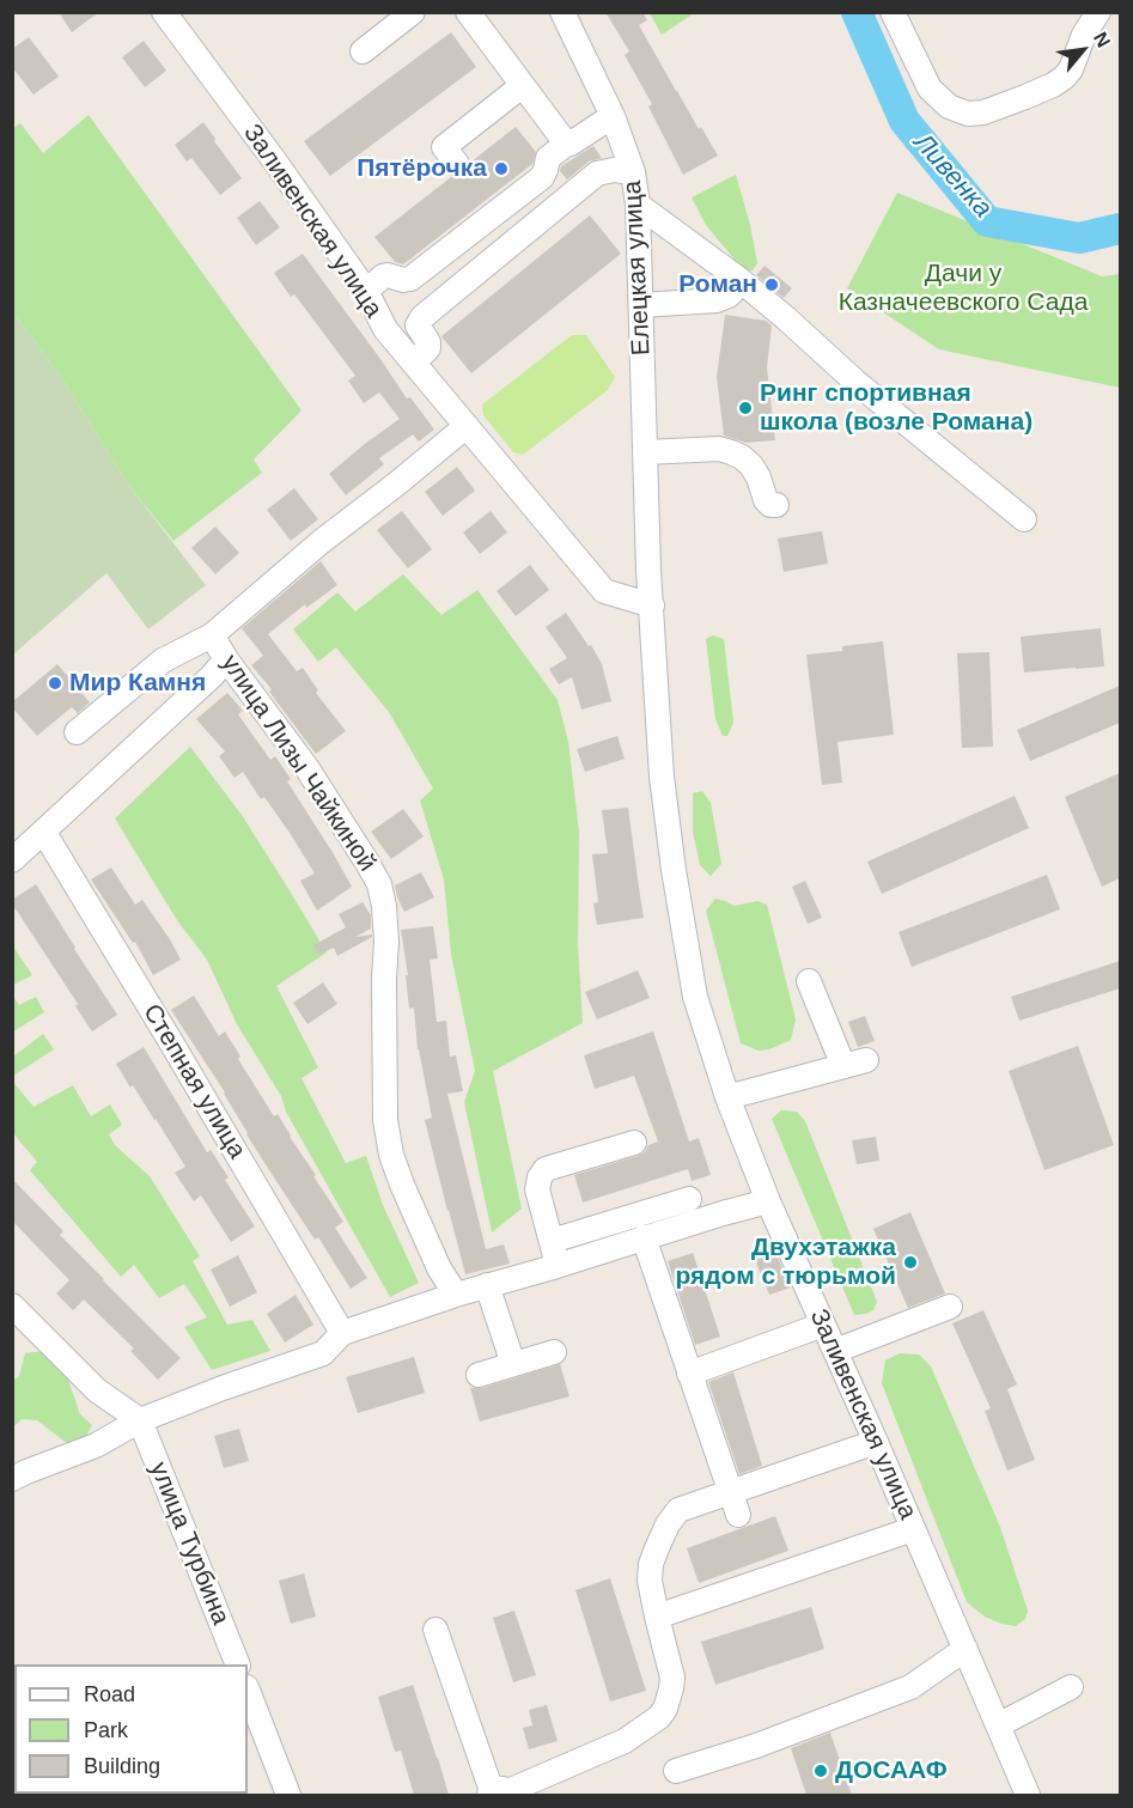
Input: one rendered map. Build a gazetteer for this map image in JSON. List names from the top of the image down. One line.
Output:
{"streets":{"street":["Заливенская улица","Елецкая улица","улица Лизы Чайкиной","Степная улица","улица Турбина"]},"crossings":[["Заливенская улица","Елецкая улица"],["Заливенская улица","улица Лизы Чайкиной"]],"water":["Ливенка"],"parks":["Дачи у Казначеевского Сада"],"places":["Пятёрочка","Роман","Ринг спортивная школа (возле Романа)","Мир Камня","Двухэтажка рядом с тюрьмой","ДОСААФ"],"legend":["Road","Park","Building"],"north":"top right"}
